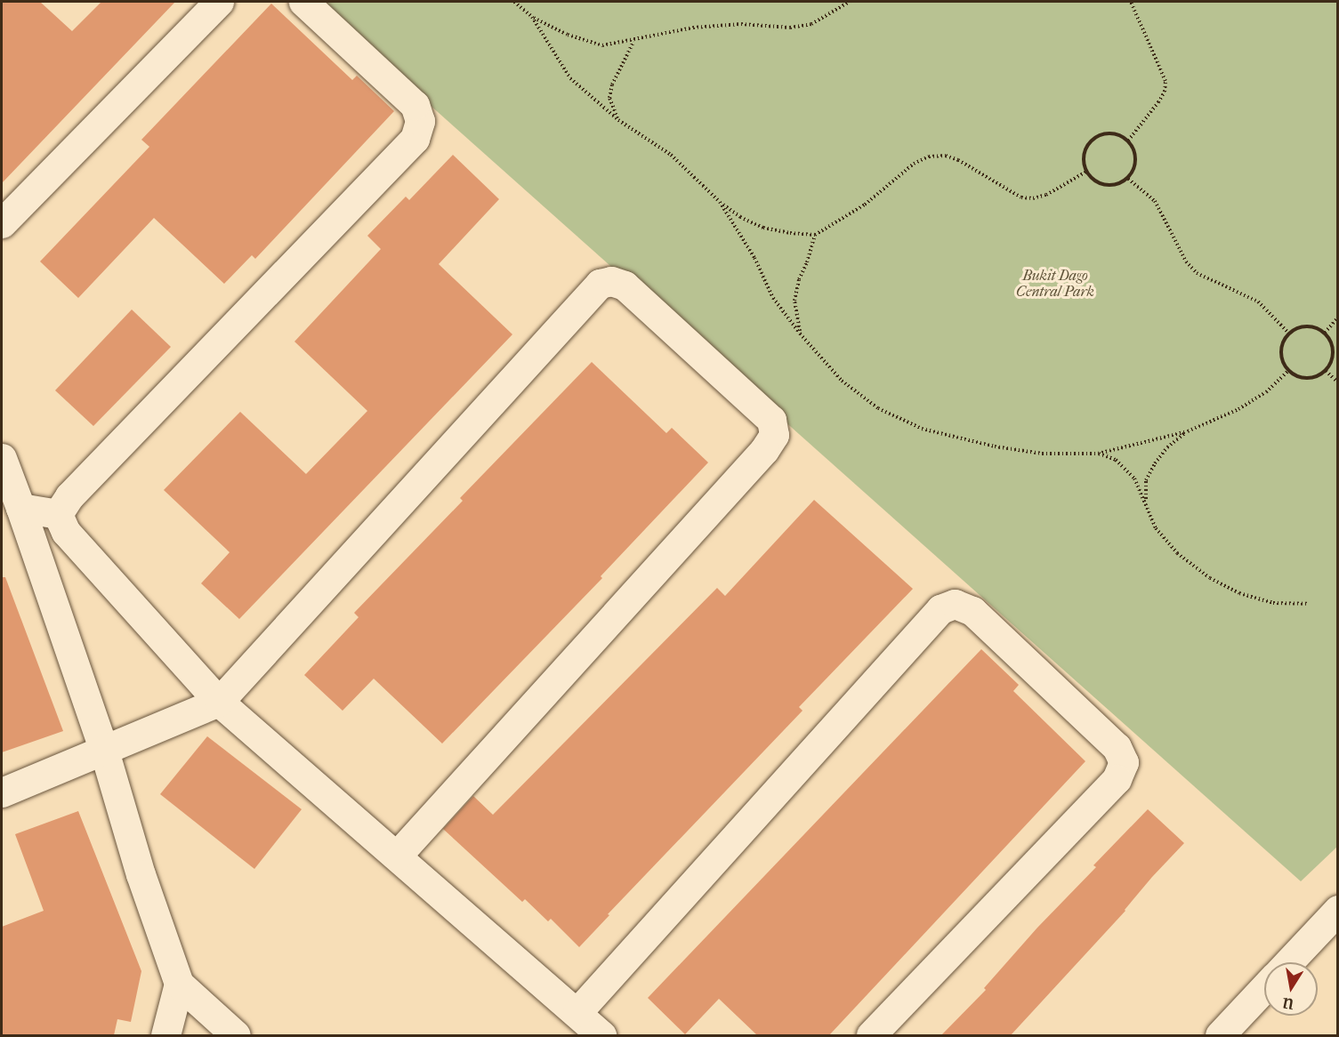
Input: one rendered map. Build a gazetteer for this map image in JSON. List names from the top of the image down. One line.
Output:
{"parks":["Bukit Dago Central Park"],"north":"bottom"}
